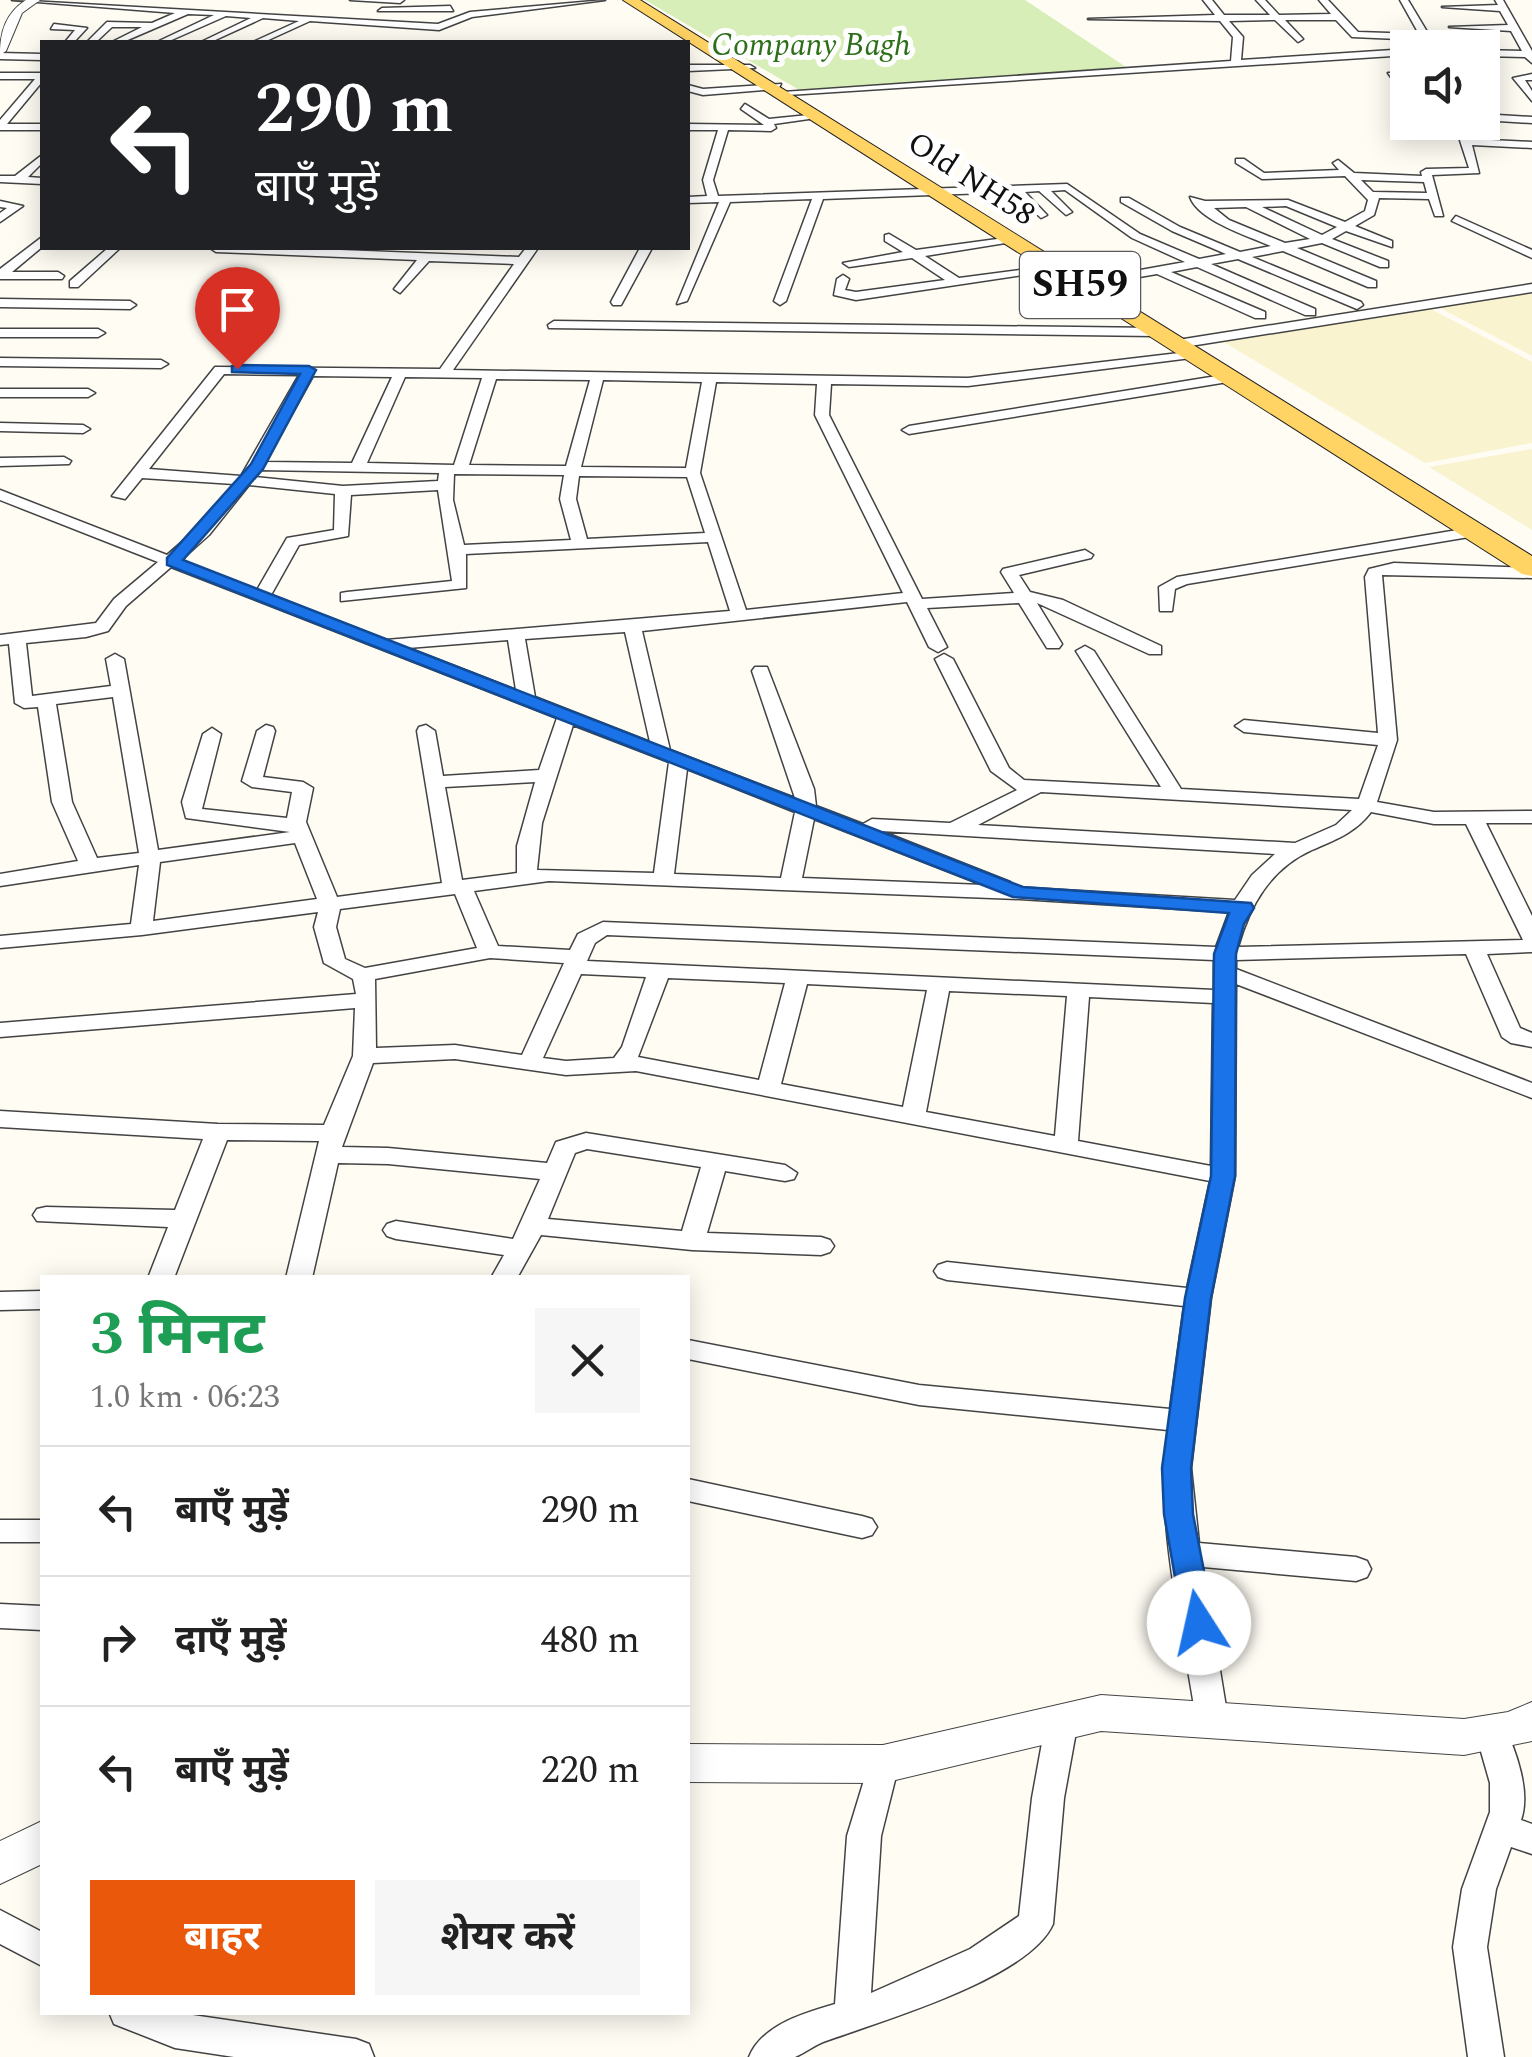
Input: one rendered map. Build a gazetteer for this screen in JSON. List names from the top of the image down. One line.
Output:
{"streets":{"main road":["Old NH58","SH59"]},"parks":["Company Bagh"],"page":{"turn":["290 m","बाएँ मुड़ें"],"heading":["3 मिनट","1.0 km · 06:23"],"list":[{"name":"बाएँ मुड़ें","value":"290 m"},{"name":"दाएँ मुड़ें","value":"480 m"},{"name":"बाएँ मुड़ें","value":"220 m"}],"buttons":["बाहर","शेयर करें"]}}
